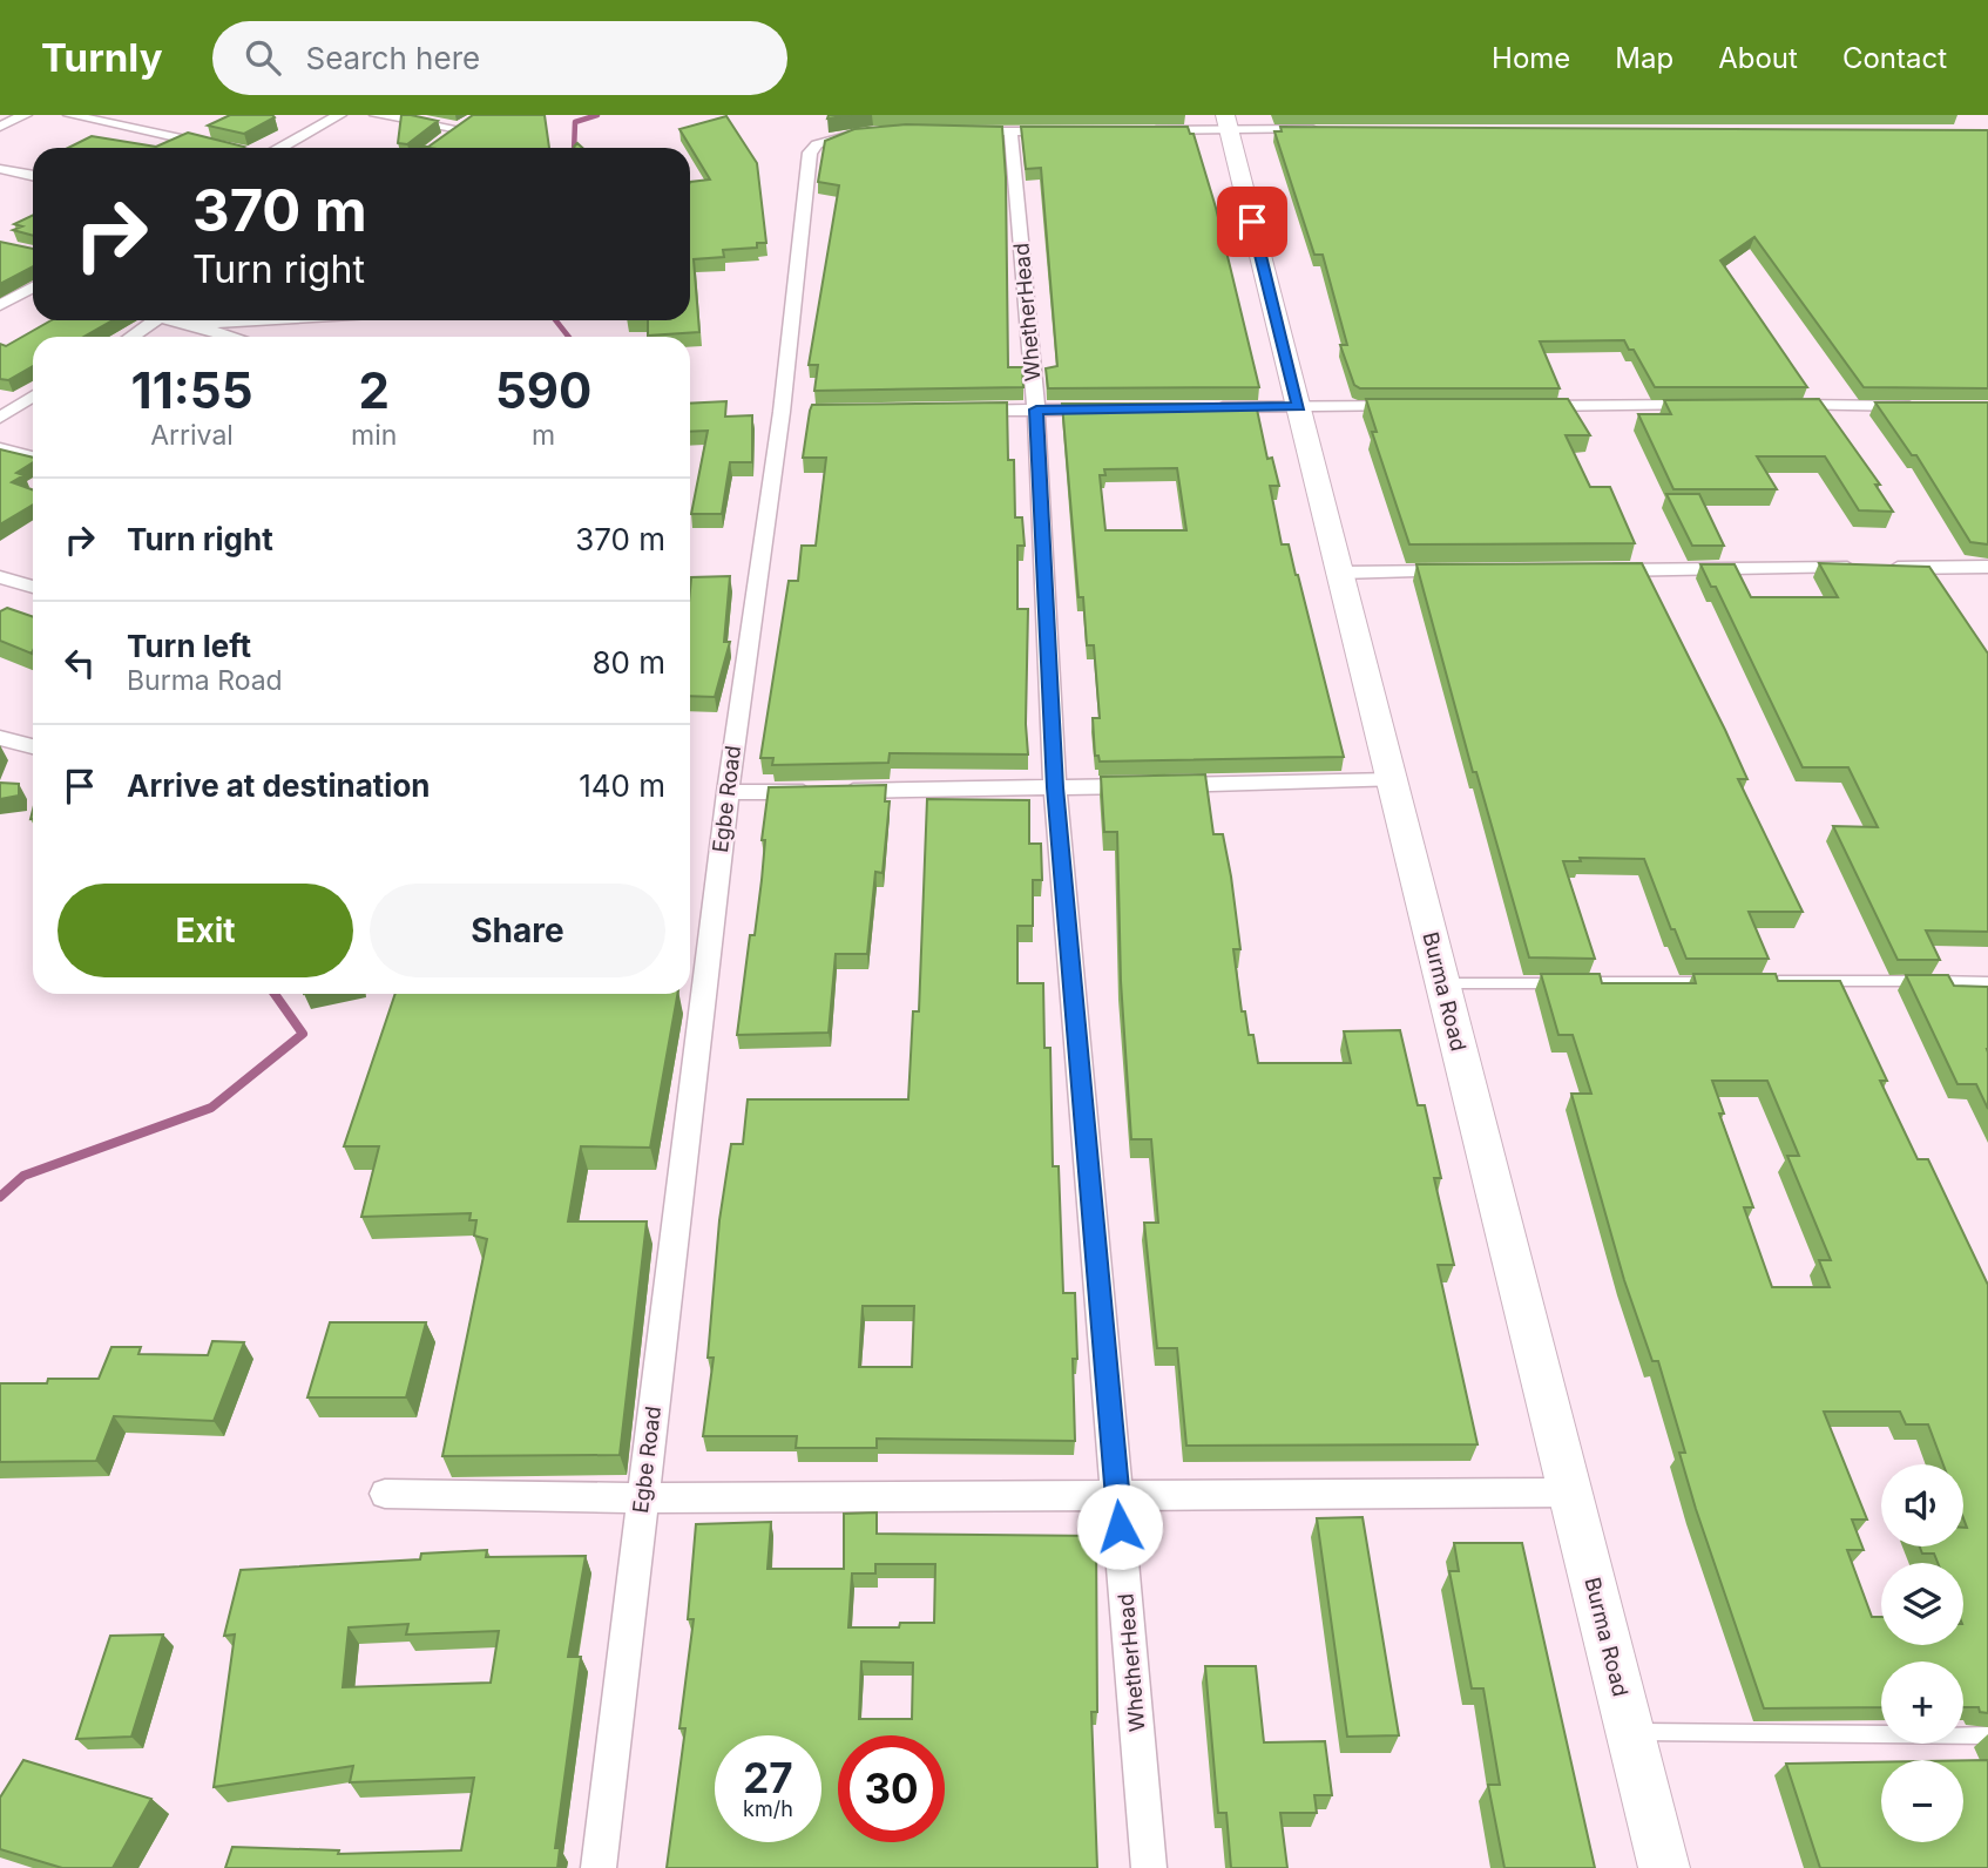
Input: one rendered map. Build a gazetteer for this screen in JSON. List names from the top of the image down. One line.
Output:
{"streets":{"street":["WhetherHead","Egbe Road","Burma Road"]},"page":{"header":"Turnly","search":"Search here","nav":["Home","Map","About","Contact"],"turn":["370 m","Turn right"],"eta":["11:55","Arrival","2","min","590","m"],"list":[{"name":"Turn right","value":"370 m"},{"name":"Turn left","note":"Burma Road","value":"80 m"},{"name":"Arrive at destination","value":"140 m"}],"buttons":["Exit","Share"],"map_buttons":["+","−"],"speed":"27 km/h","limit":"30"}}
